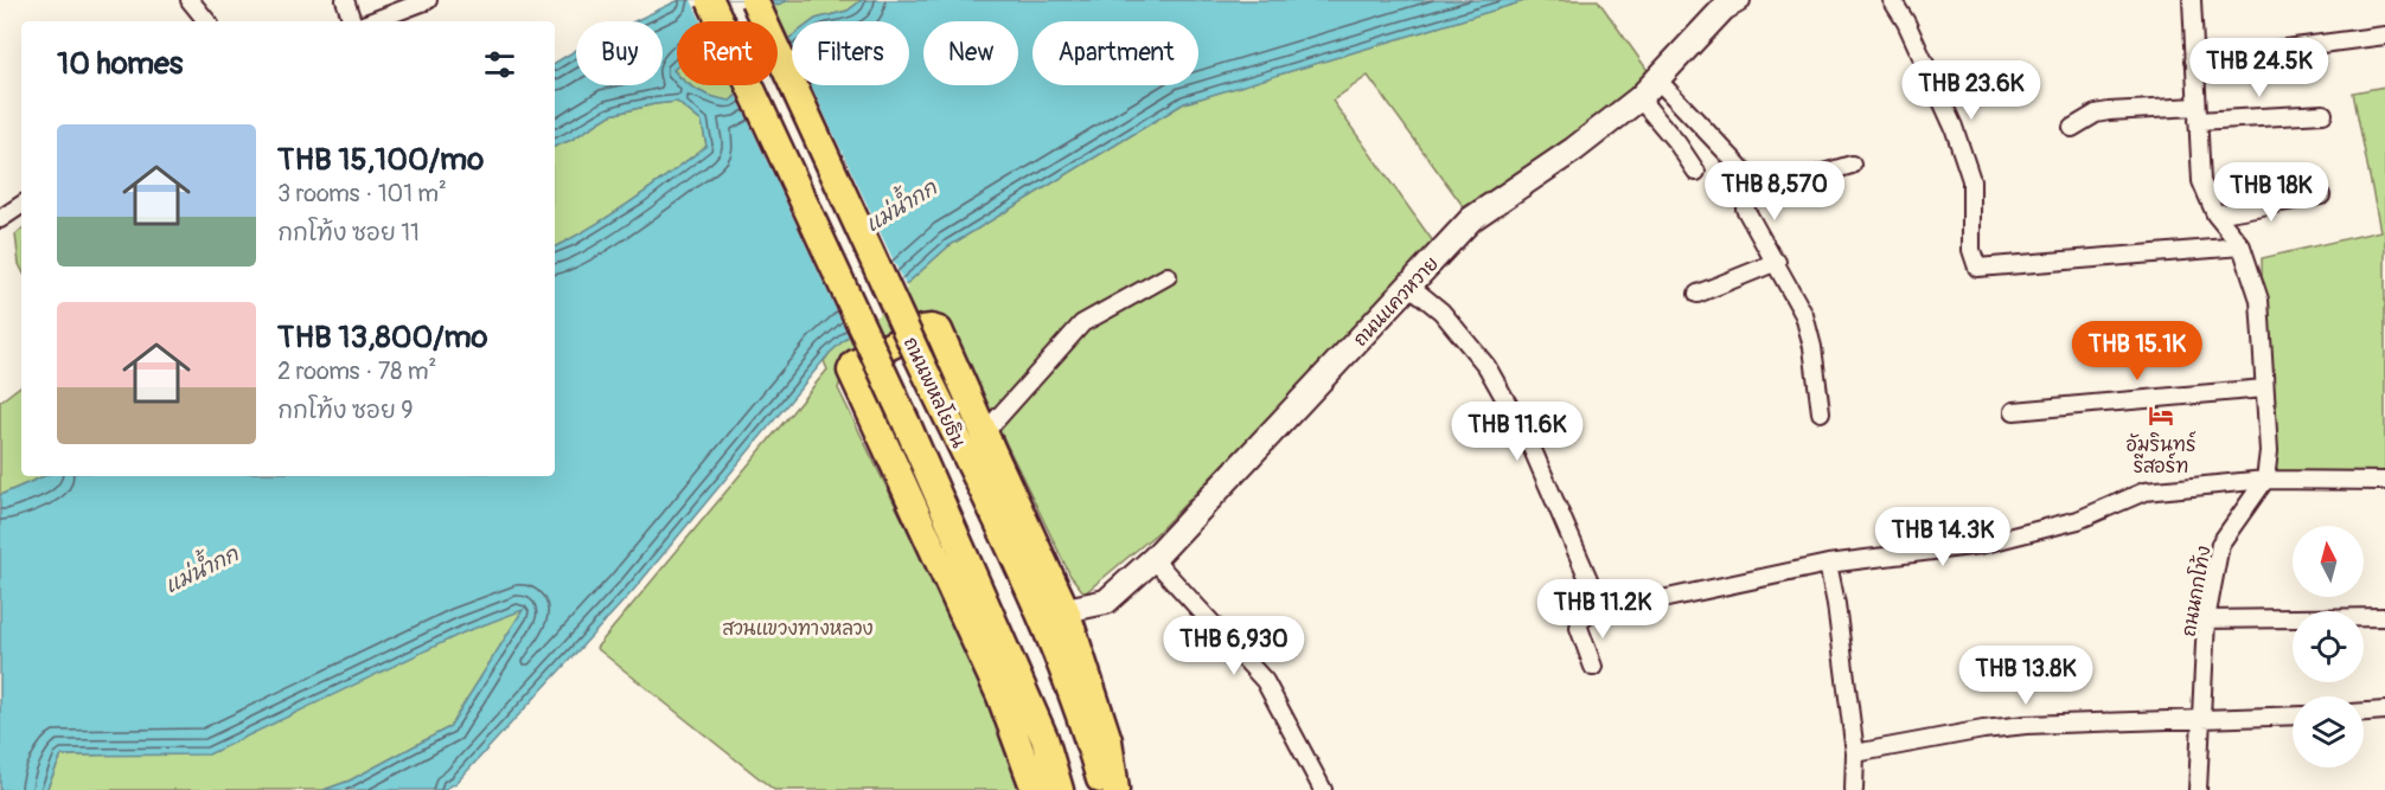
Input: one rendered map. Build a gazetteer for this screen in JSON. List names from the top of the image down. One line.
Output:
{"streets":{"main road":["ถนนพหลโยธิน"],"street":["ถนนแควหวาย","ถนนกกโท้ง"]},"water":["แม่น้ำกก"],"parks":["สวนแขวงทางหลวง"],"places":{"hotel":["อัมรินทร์ รีสอร์ท"]},"north":"top","page":{"chip":["Buy","Rent","Filters","New","Apartment"],"heading":"10 homes","price":["THB 24.5K","THB 23.6K","THB 8,570","THB 18K","THB 15.1K","THB 11.6K","THB 14.3K","THB 11.2K","THB 6,930","THB 13.8K"],"list":[{"name":"THB 15,100/mo","note":"3 rooms · 101 m² · กกโท้ง ซอย 11"},{"name":"THB 13,800/mo","note":"2 rooms · 78 m² · กกโท้ง ซอย 9"}]}}
